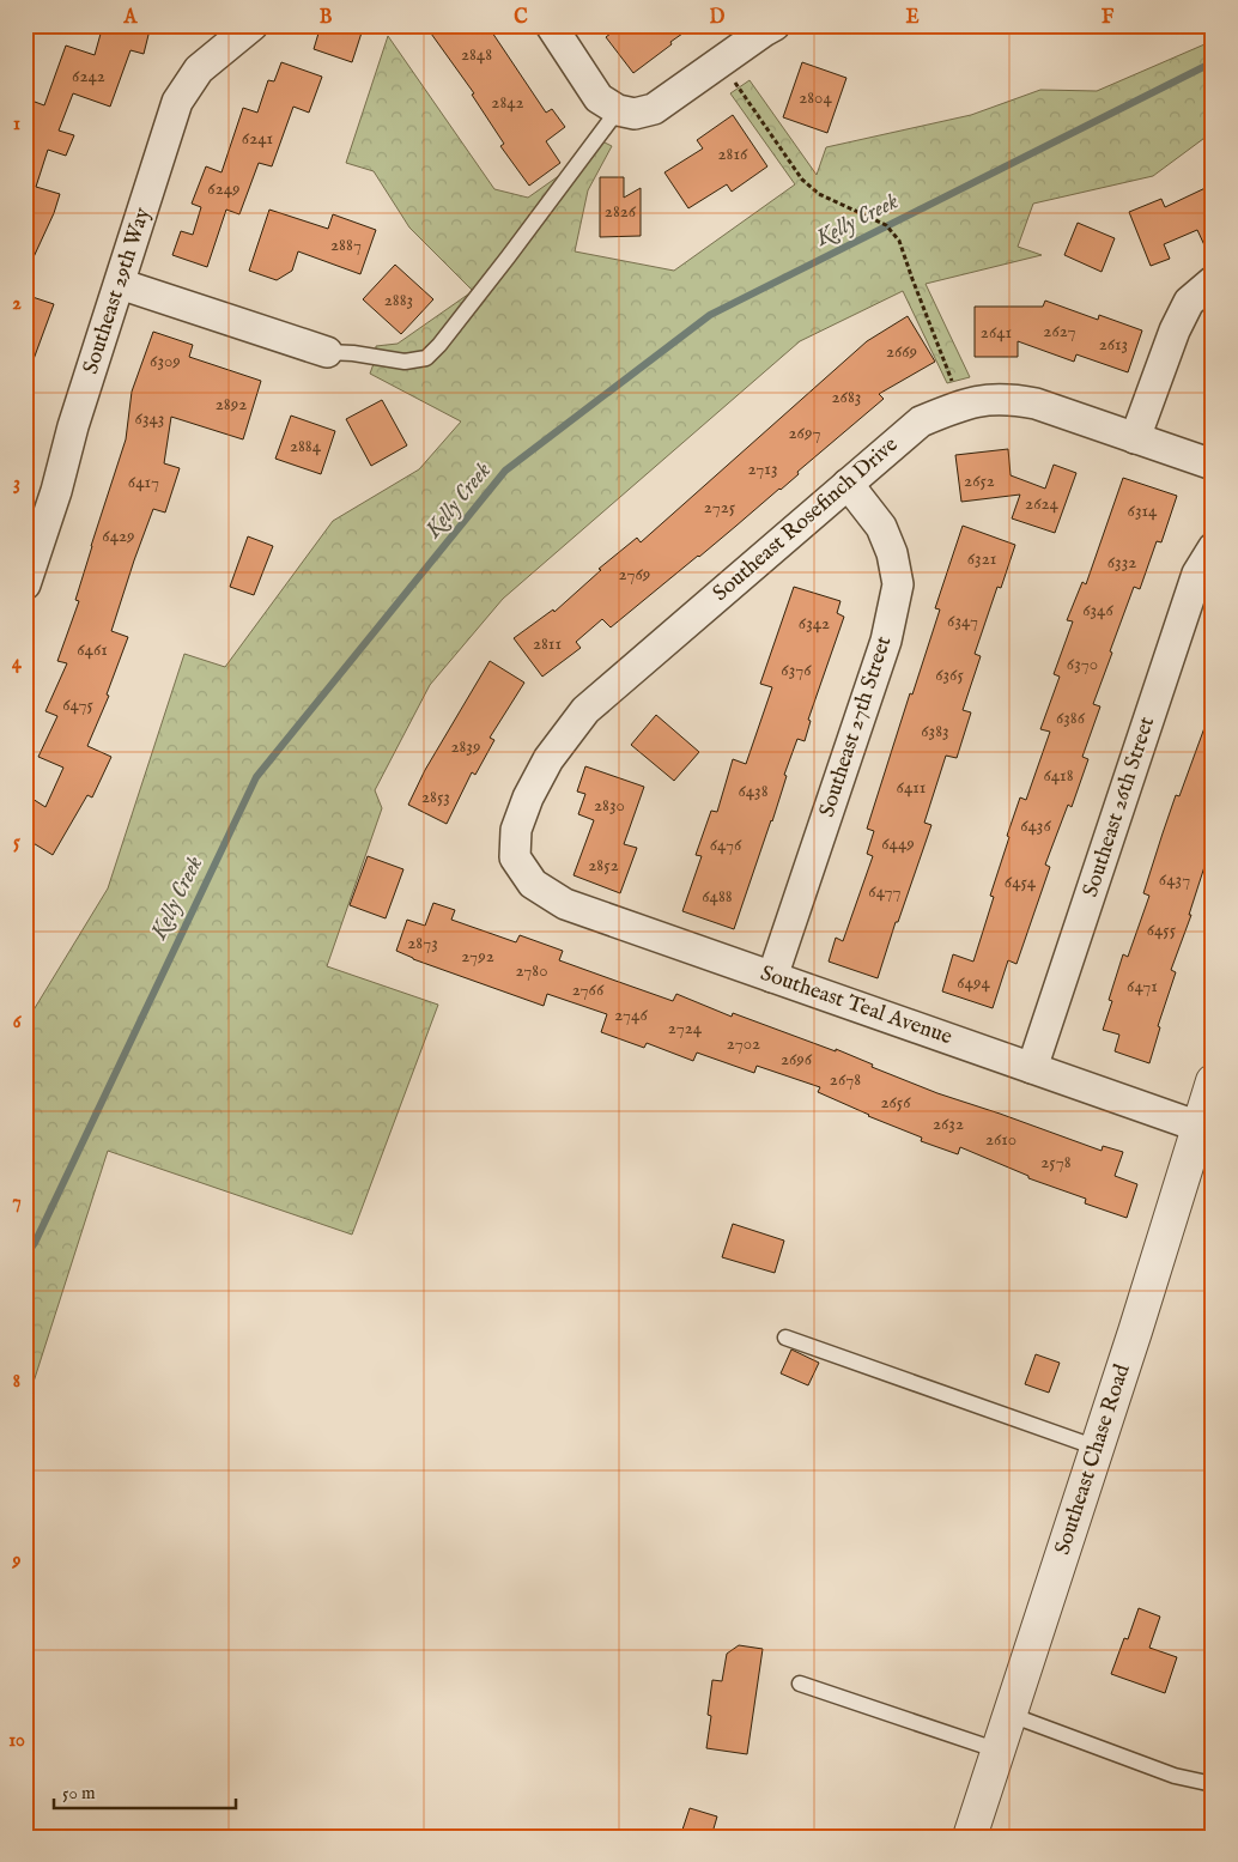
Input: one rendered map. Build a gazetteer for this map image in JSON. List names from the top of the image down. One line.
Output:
{"streets":{"street":["Southeast 29th Way","Southeast Rosefinch Drive","Southeast 27th Street","Southeast 26th Street","Southeast Teal Avenue","Southeast Chase Road"]},"crossings":[["Southeast Rosefinch Drive","Southeast 27th Street"],["Southeast Rosefinch Drive","Southeast Teal Avenue"],["Southeast 27th Street","Southeast Teal Avenue"],["Southeast 26th Street","Southeast Teal Avenue"],["Southeast Teal Avenue","Southeast Chase Road"]],"water":["Kelly Creek"],"house_numbers":["2848","6242","2804","2842","6241","2816","6249","2826","2887","2883","2627","2641","2613","2669","6309","2683","2892","6343","2697","2884","2713","2652","6417","2624","2725","6314","6429","6321","6332","2769","6346","6347","6342","2811","6461","6370","6376","6365","6475","6386","6383","2839","6418","6411","6438","2853","2830","6436","6449","6476","2852","6437","6454","6477","6488","6455","2873","2792","2780","6494","6471","2766","2746","2724","2702","2696","2678","2656","2632","2610","2578"],"scale_bar":"50 m","grid":{"columns":["A","B","C","D","E","F"],"rows":["1","2","3","4","5","6","7","8","9","10"]}}
